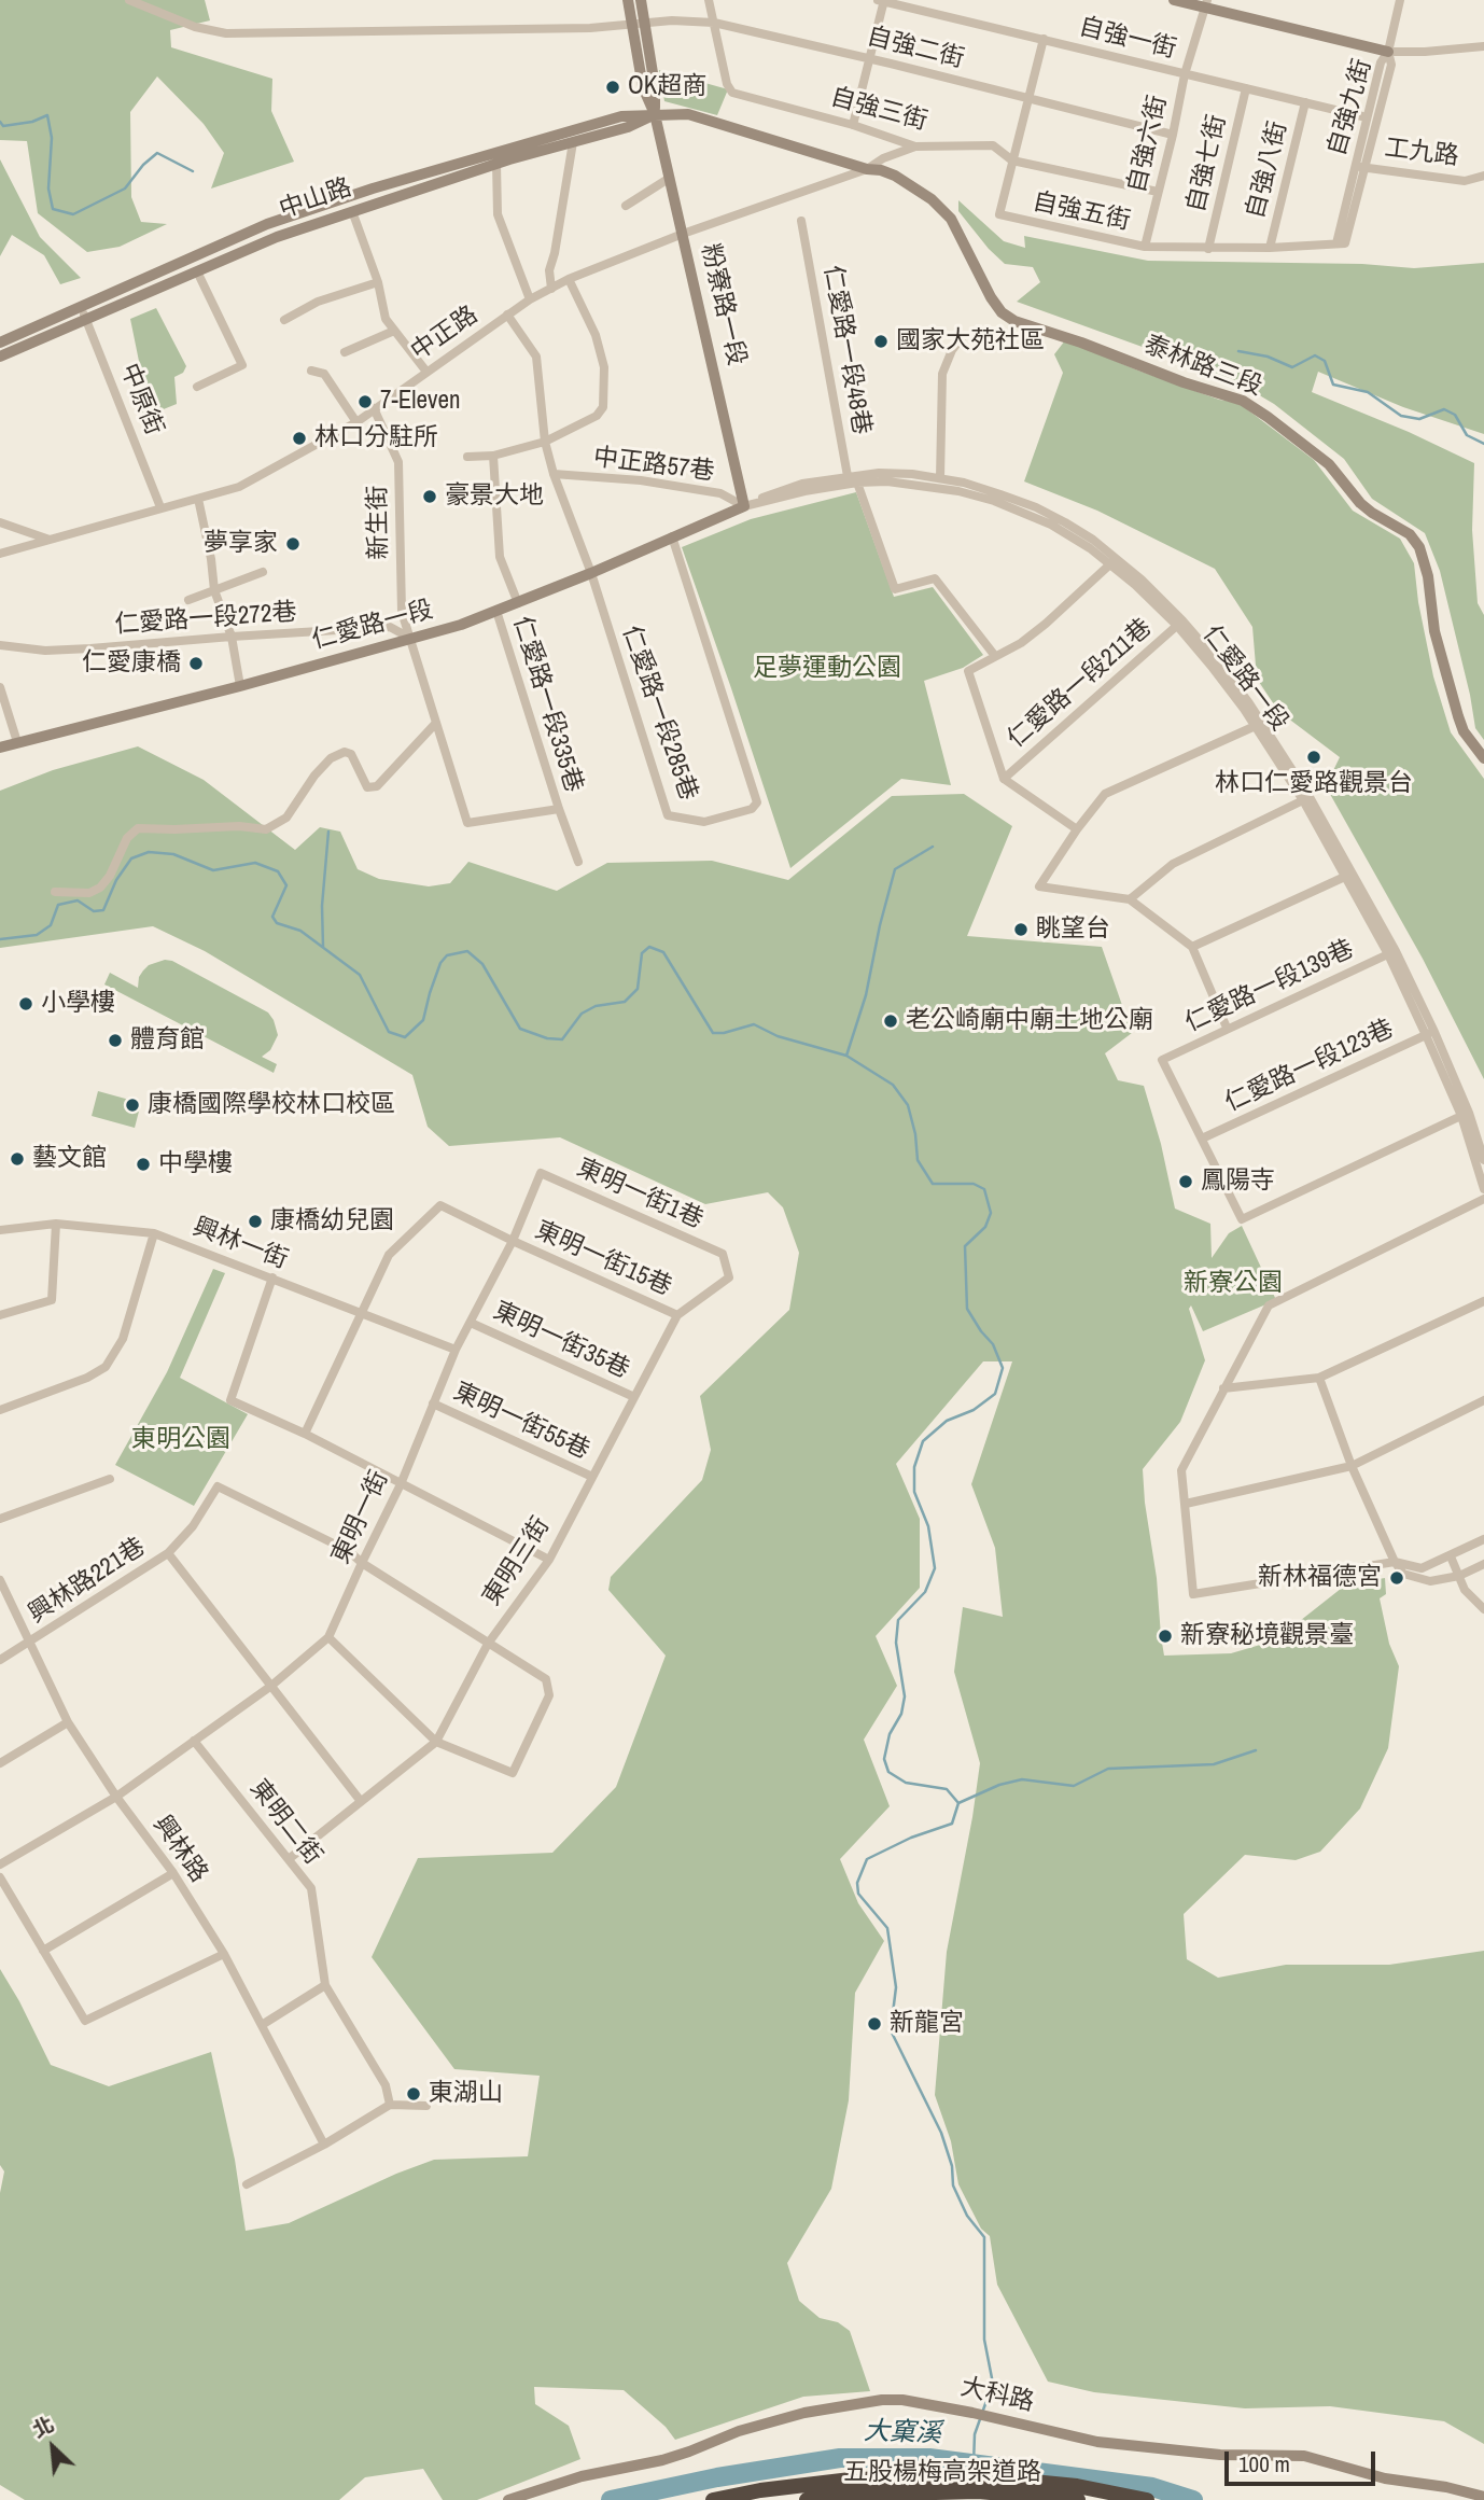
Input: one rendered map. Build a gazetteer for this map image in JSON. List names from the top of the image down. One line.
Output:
{"streets":{"highway":["五股楊梅高架道路"],"main road":["中山路","粉寮路一段","泰林路三段","仁愛路一段","大科路"],"street":["自強一街","自強二街","自強九街","自強三街","自強六街","工九路","自強七街","自強八街","自強五街","中正路","仁愛路一段48巷","中原街","中正路57巷","新生街","仁愛路一段272巷","仁愛路一段211巷","仁愛路一段335巷","仁愛路一段285巷","仁愛路一段139巷","仁愛路一段123巷","東明一街1巷","興林一街","東明一街15巷","東明一街35巷","東明一街55巷","東明一街","東明三街","興林路221巷","東明二街","興林路"]},"crossings":[["自強一街","自強九街"],["自強一街","自強六街"],["自強一街","自強七街"],["自強一街","自強八街"],["自強一街","自強五街"],["自強二街","自強三街"],["自強二街","自強六街"],["自強二街","自強五街"],["自強二街","粉寮路一段"],["自強九街","工九路"],["自強九街","自強五街"],["自強三街","自強六街"],["自強三街","自強五街"],["自強三街","中正路"],["自強六街","自強五街"],["自強七街","自強五街"],["自強八街","自強五街"],["中山路","粉寮路一段"],["中山路","中正路"],["中山路","泰林路三段"],["中山路","中原街"],["粉寮路一段","中正路"],["粉寮路一段","中正路57巷"],["粉寮路一段","仁愛路一段"],["中正路","泰林路三段"],["中正路","中原街"],["中正路","中正路57巷"],["中正路","新生街"],["仁愛路一段48巷","仁愛路一段"],["中正路57巷","仁愛路一段"],["中正路57巷","仁愛路一段285巷"],["新生街","仁愛路一段272巷"],["新生街","仁愛路一段"],["新生街","仁愛路一段335巷"],["仁愛路一段272巷","仁愛路一段"],["仁愛路一段272巷","仁愛路一段335巷"],["仁愛路一段","仁愛路一段211巷"],["仁愛路一段","仁愛路一段335巷"],["仁愛路一段","仁愛路一段285巷"],["仁愛路一段","仁愛路一段139巷"],["仁愛路一段","仁愛路一段123巷"],["仁愛路一段139巷","仁愛路一段123巷"],["東明一街1巷","東明一街"],["東明一街1巷","東明三街"],["興林一街","東明一街15巷"],["興林一街","東明一街"],["東明一街15巷","東明一街"],["東明一街15巷","東明三街"],["東明一街35巷","東明一街"],["東明一街35巷","東明三街"],["東明一街55巷","東明一街"],["東明一街55巷","東明三街"],["東明一街","興林路221巷"],["東明一街","東明二街"],["東明一街","興林路"],["東明三街","東明二街"],["興林路221巷","興林路"]],"water":["大窠溪"],"parks":["足夢運動公園","新寮公園","東明公園"],"places":["OK超商","國家大苑社區","7-Eleven","林口分駐所","豪景大地","夢享家","仁愛康橋","林口仁愛路觀景台","眺望台","小學樓","老公崎廟中廟土地公廟","體育館","康橋國際學校林口校區","藝文館","中學樓","鳳陽寺","康橋幼兒園","新林福德宮","新寮秘境觀景臺","新龍宮","東湖山"],"scale_bar":"100 m","north":"top left"}
